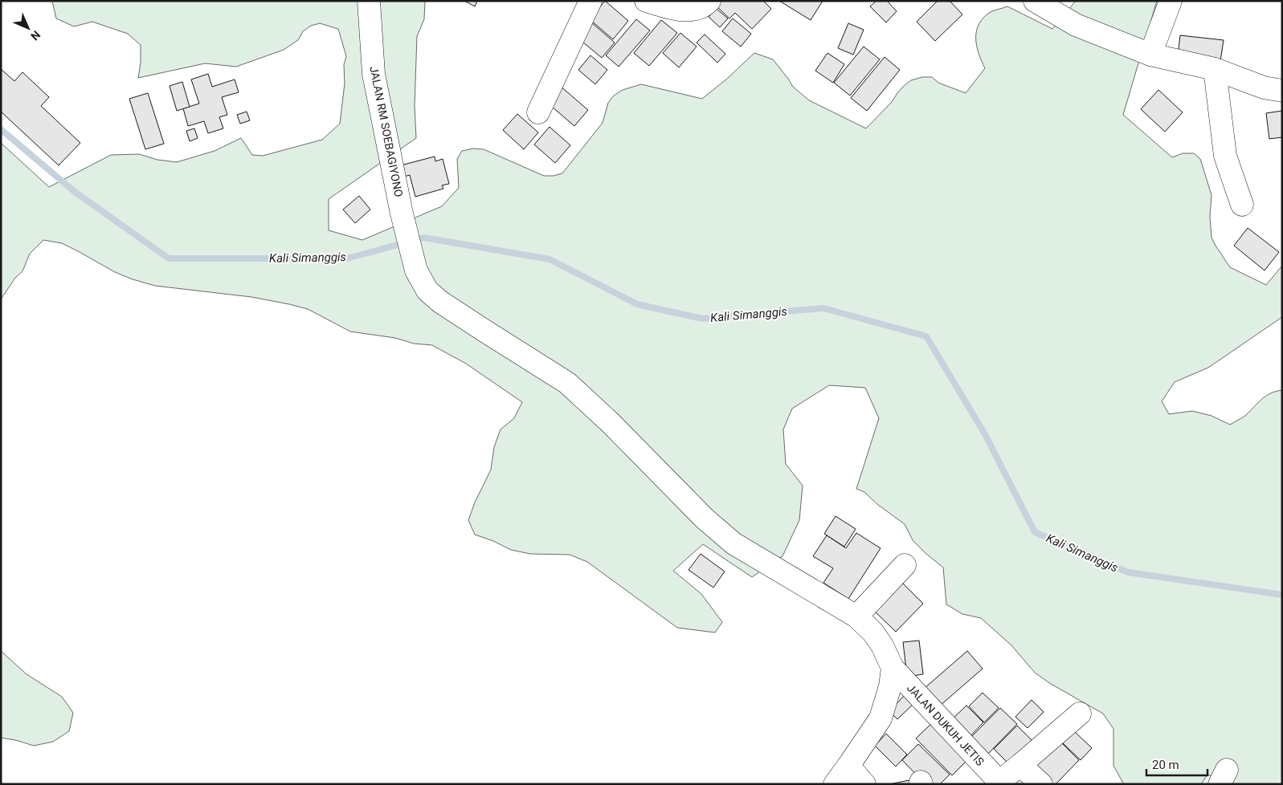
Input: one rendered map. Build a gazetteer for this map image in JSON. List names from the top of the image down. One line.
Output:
{"streets":{"street":["JALAN RM SOEBAGIYONO","JALAN DUKUH JETIS"]},"crossings":[["JALAN RM SOEBAGIYONO","JALAN DUKUH JETIS"]],"water":["Kali Simanggis"],"scale_bar":"20 m","north":"bottom right"}
